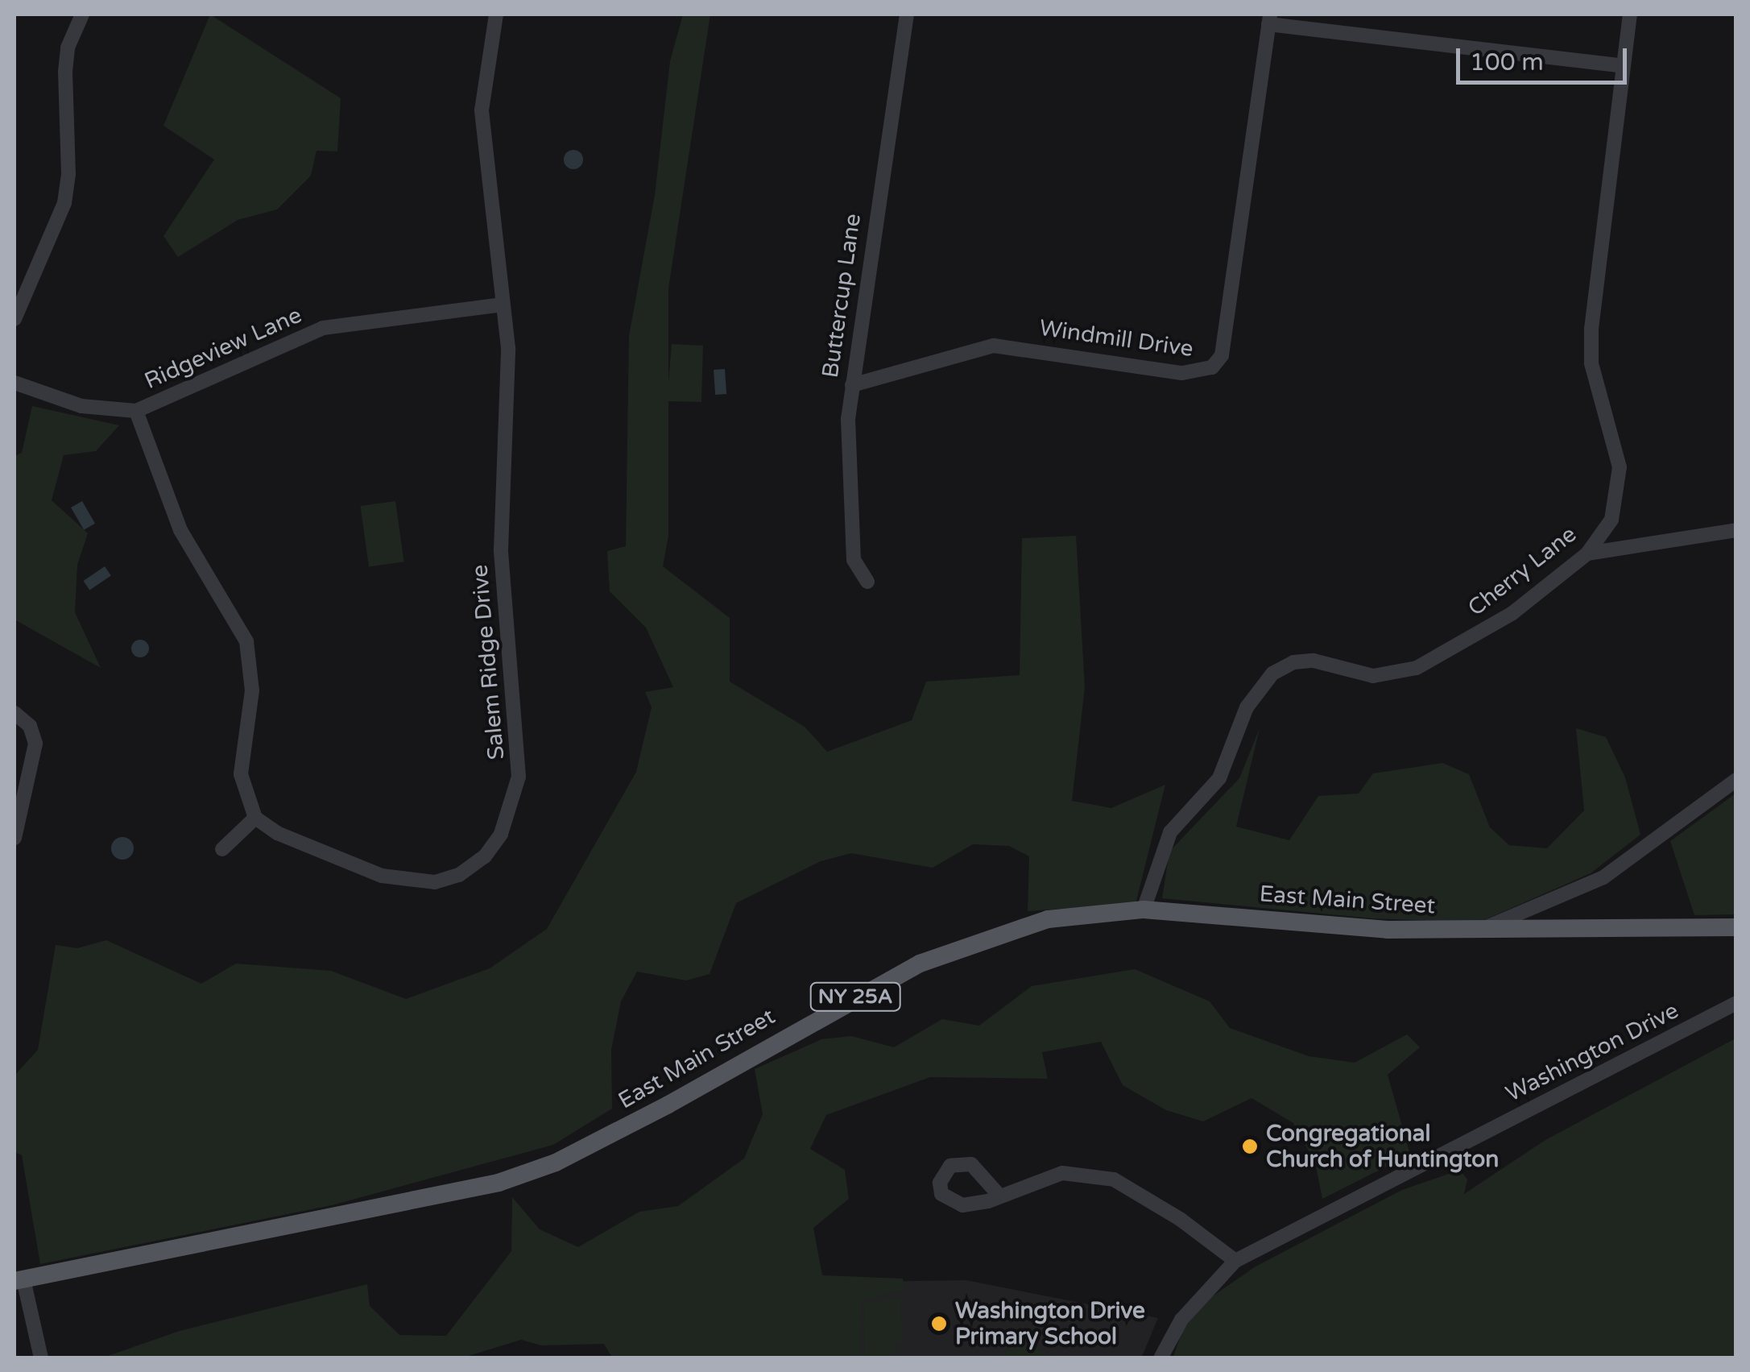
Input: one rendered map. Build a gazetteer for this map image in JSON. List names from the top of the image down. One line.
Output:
{"streets":{"main road":["East Main Street","NY 25A"],"street":["Buttercup Lane","Windmill Drive","Ridgeview Lane","Cherry Lane","Salem Ridge Drive","Washington Drive"]},"crossings":[["Buttercup Lane","Windmill Drive"],["Ridgeview Lane","Salem Ridge Drive"],["Cherry Lane","East Main Street"]],"places":["Congregational Church of Huntington","Washington Drive Primary School"],"scale_bar":"100 m"}
